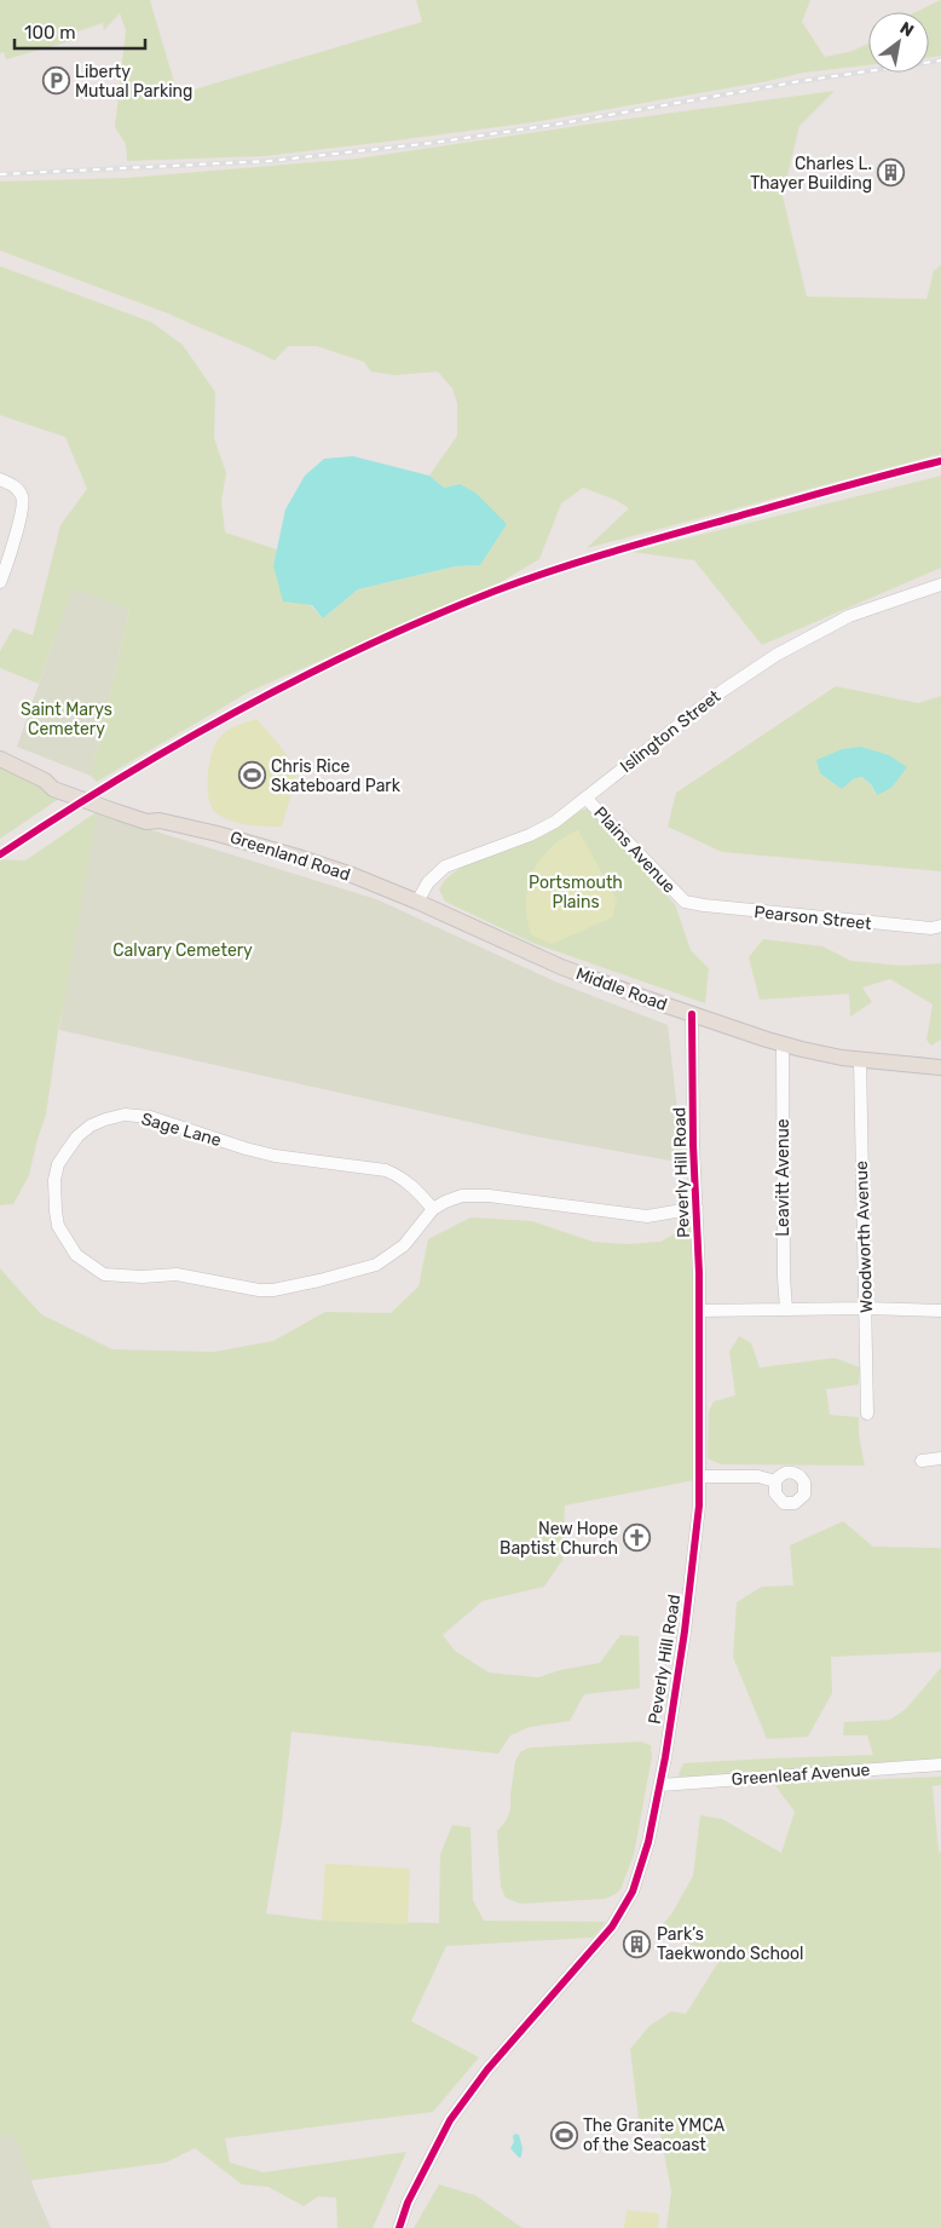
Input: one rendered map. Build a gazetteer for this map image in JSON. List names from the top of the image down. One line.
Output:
{"streets":{"main road":["Greenland Road","Middle Road"],"street":["Islington Street","Plains Avenue","Pearson Street","Sage Lane","Peverly Hill Road","Leavitt Avenue","Woodworth Avenue","Greenleaf Avenue"]},"crossings":[["Islington Street","Plains Avenue"],["Islington Street","Greenland Road"],["Islington Street","Middle Road"],["Plains Avenue","Pearson Street"],["Greenland Road","Middle Road"],["Middle Road","Peverly Hill Road"],["Middle Road","Leavitt Avenue"],["Middle Road","Woodworth Avenue"],["Sage Lane","Peverly Hill Road"],["Peverly Hill Road","Greenleaf Avenue"]],"parks":["Saint Marys Cemetery","Portsmouth Plains","Calvary Cemetery"],"places":{"parking":["Liberty Mutual Parking"],"building":["Charles L. Thayer Building","Park’s Taekwondo School"],"sports":["Chris Rice Skateboard Park","The Granite YMCA of the Seacoast"],"church":["New Hope Baptist Church"]},"scale_bar":"100 m","north":"top right"}
